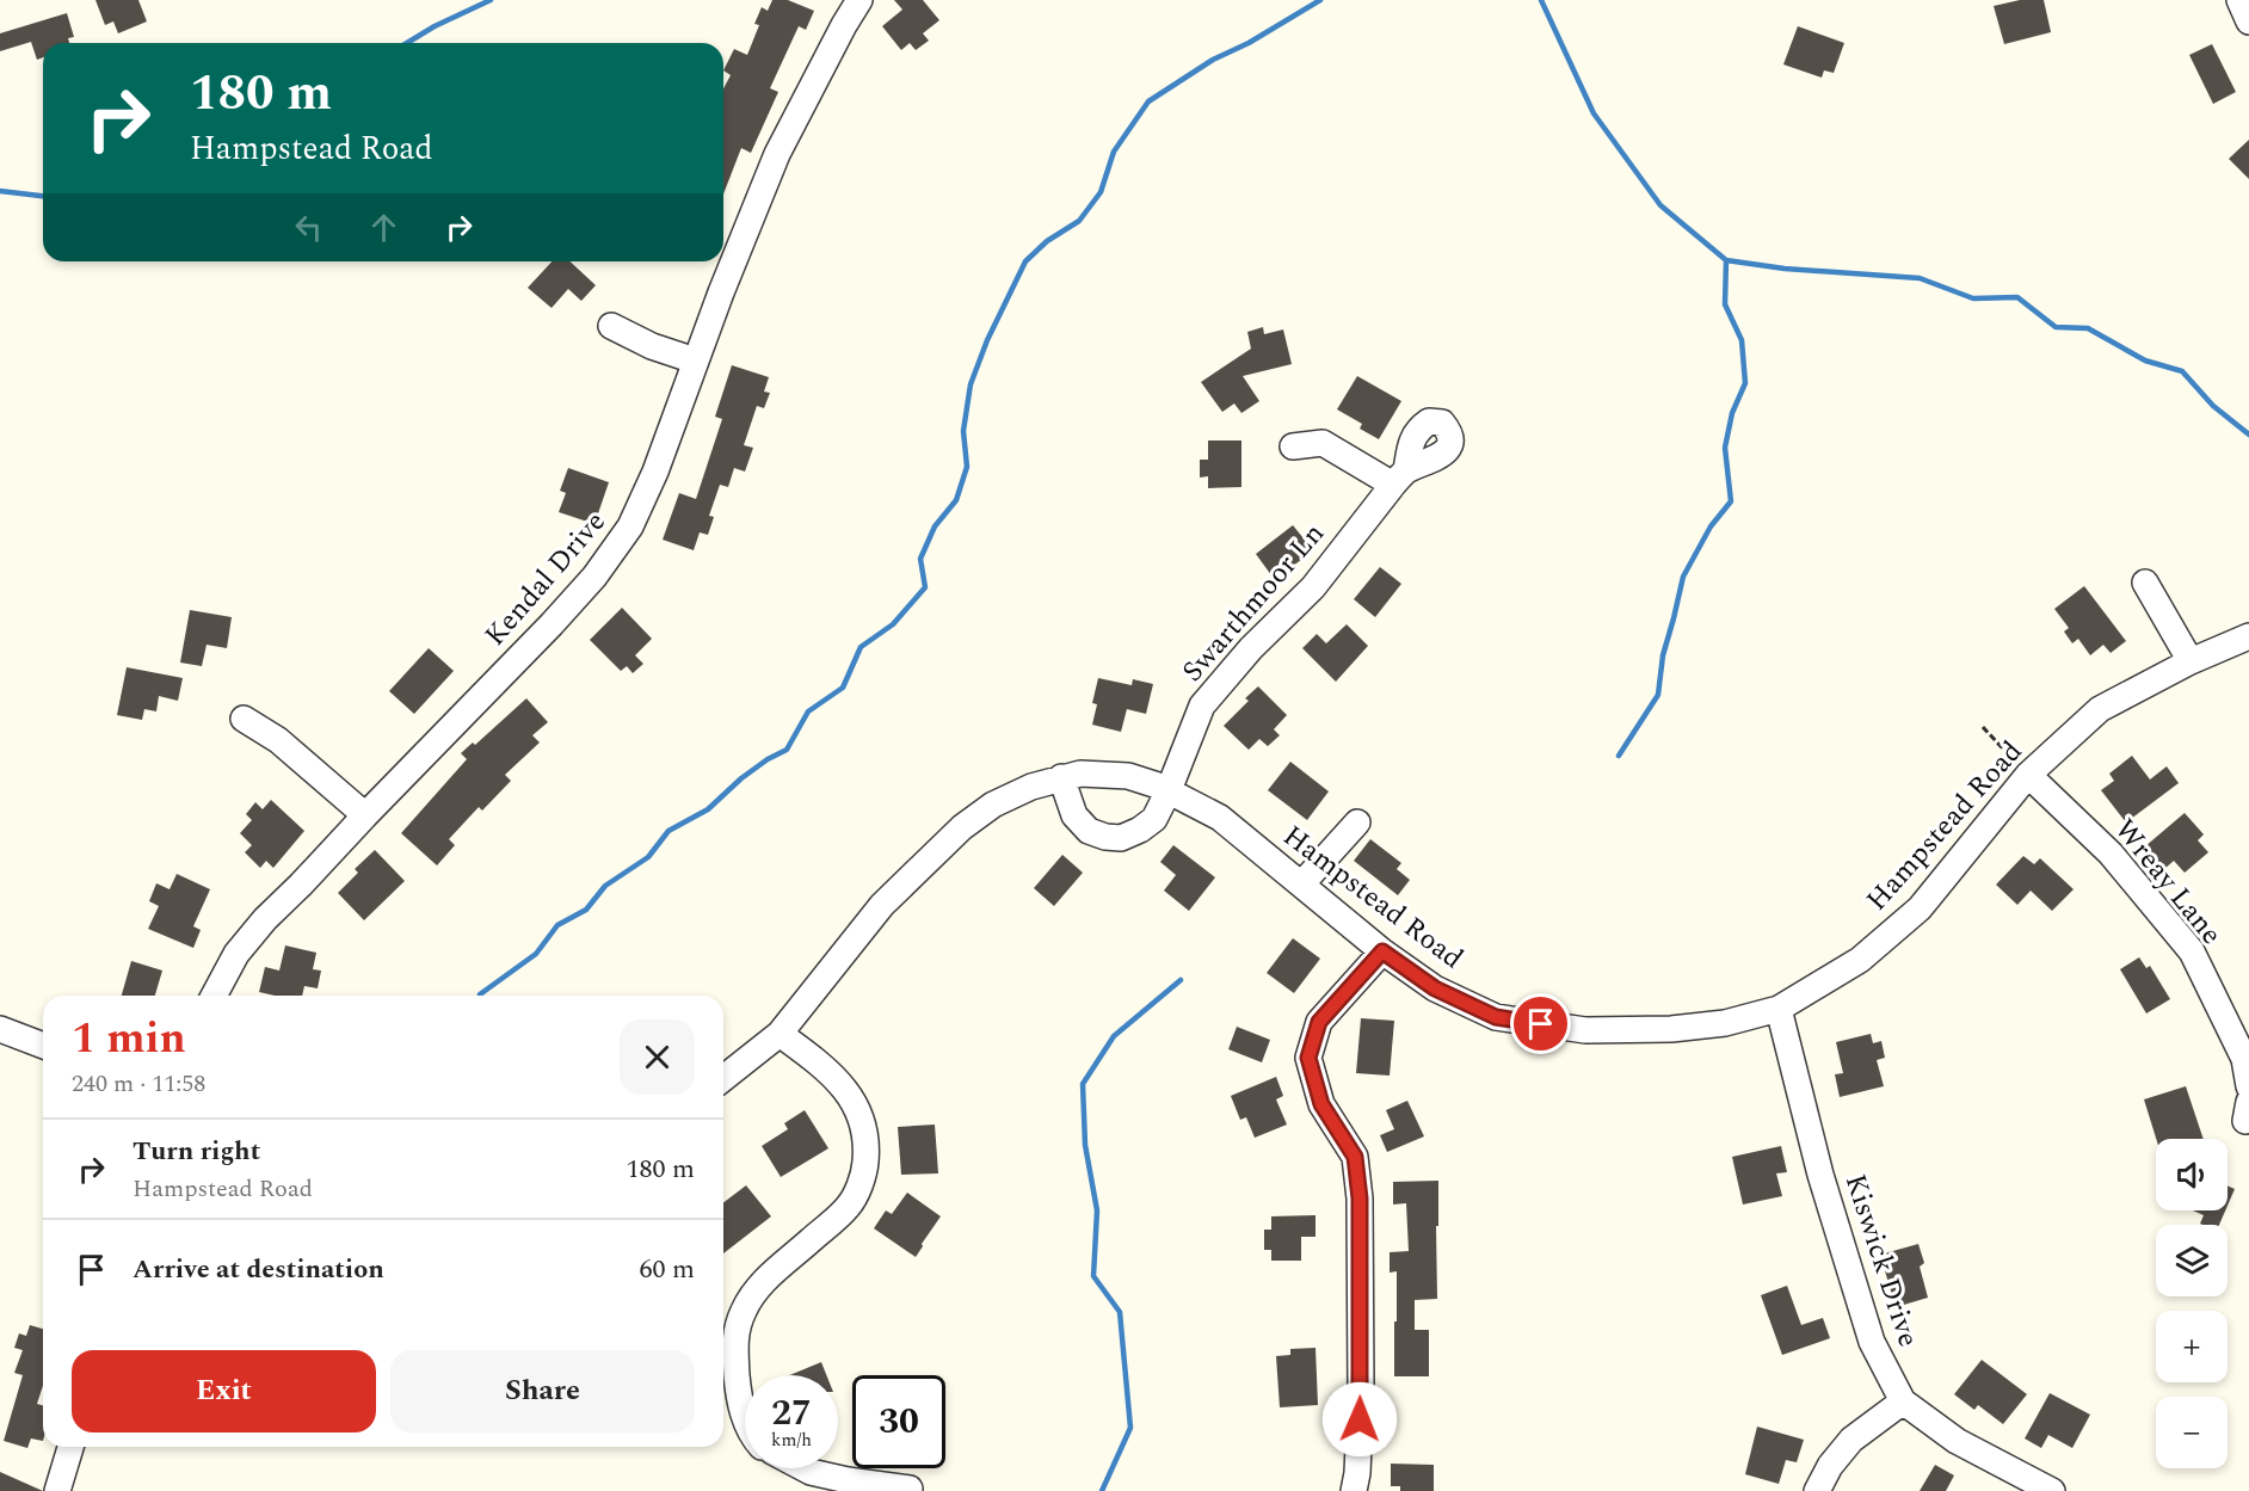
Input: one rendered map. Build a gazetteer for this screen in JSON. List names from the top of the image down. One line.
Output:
{"streets":{"street":["Kendal Drive","Swarthmoor Ln","Hampstead Road","Wreay Lane","Kiswick Drive"]},"crossings":[["Swarthmoor Ln","Hampstead Road"],["Hampstead Road","Wreay Lane"],["Hampstead Road","Kiswick Drive"]],"page":{"turn":["180 m","Hampstead Road"],"heading":["1 min","240 m · 11:58"],"list":[{"name":"Turn right","note":"Hampstead Road","value":"180 m"},{"name":"Arrive at destination","value":"60 m"}],"map_buttons":["+","−"],"buttons":["Exit","Share"],"speed":"27 km/h","limit":"30"}}
